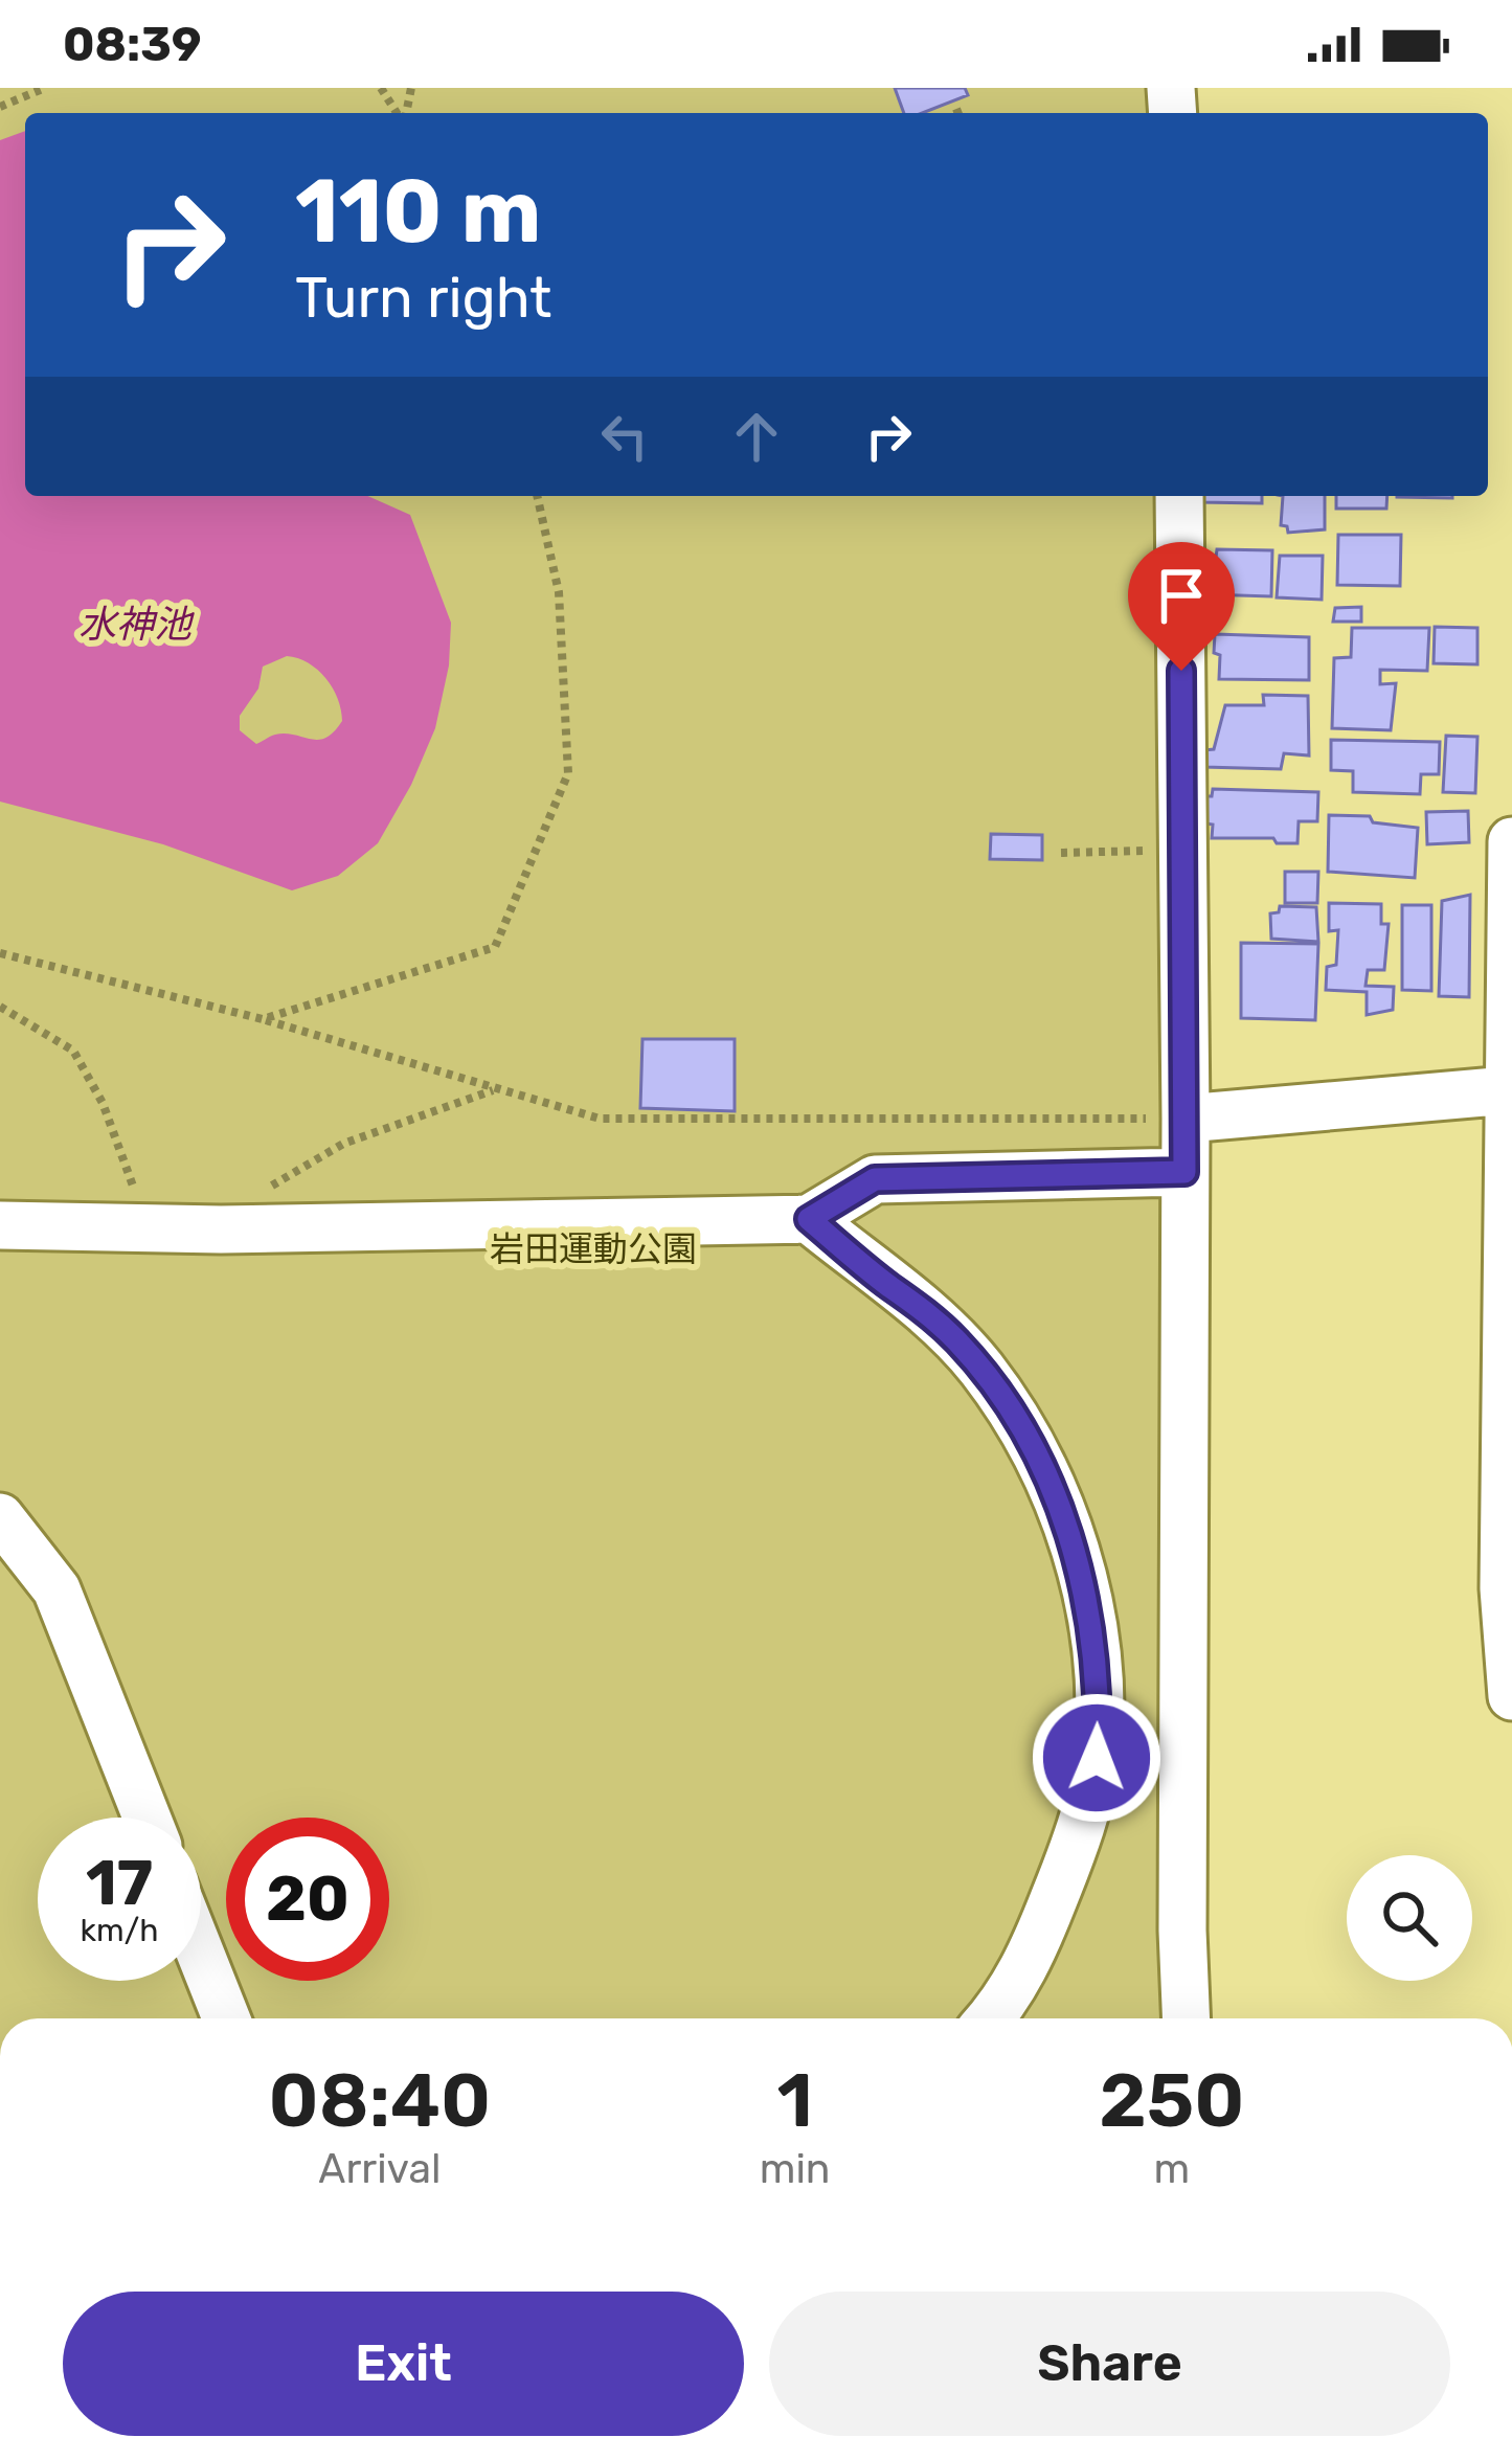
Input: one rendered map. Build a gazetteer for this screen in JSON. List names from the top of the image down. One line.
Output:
{"water":["水神池"],"parks":["岩田運動公園"],"page":{"status":"08:39","turn":["110 m","Turn right"],"speed":"17 km/h","limit":"20","eta":["08:40","Arrival","1","min","250","m"],"buttons":["Exit","Share"]}}
